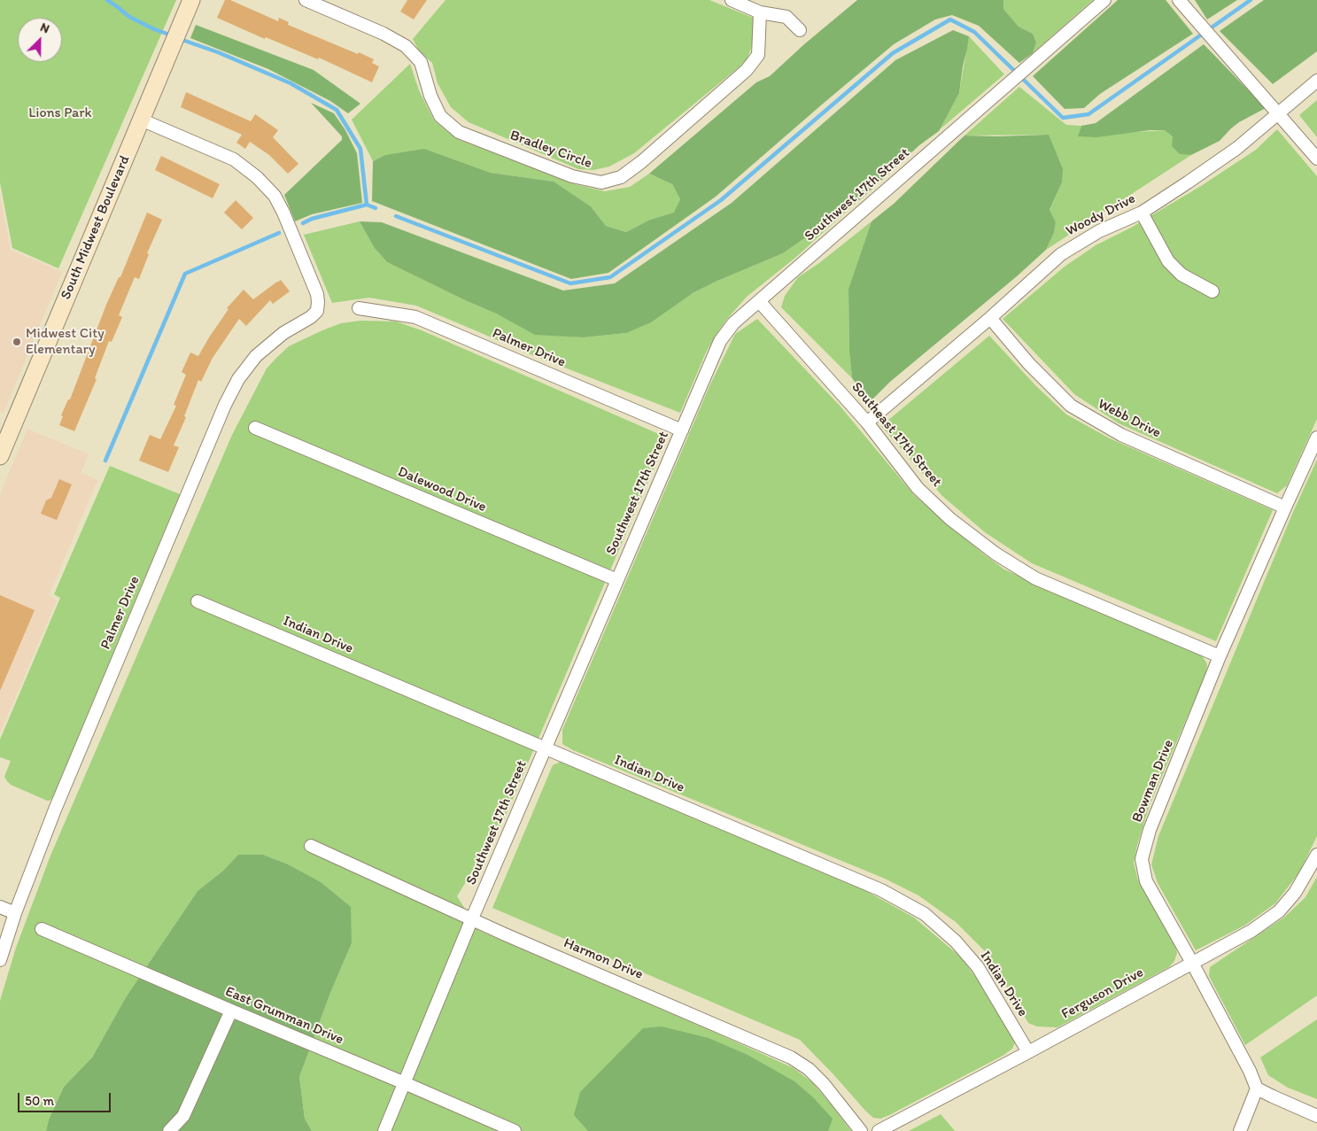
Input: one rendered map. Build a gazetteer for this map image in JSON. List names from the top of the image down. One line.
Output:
{"streets":{"main road":["South Midwest Boulevard"],"street":["Bradley Circle","Southwest 17th Street","Woody Drive","Palmer Drive","Webb Drive","Southeast 17th Street","Dalewood Drive","Indian Drive","Bowman Drive","Harmon Drive","Ferguson Drive","East Grumman Drive"]},"crossings":[["Southwest 17th Street","Palmer Drive"],["Southwest 17th Street","Southeast 17th Street"],["Southwest 17th Street","Dalewood Drive"],["Southwest 17th Street","Indian Drive"],["Southwest 17th Street","Harmon Drive"],["Southwest 17th Street","East Grumman Drive"],["Woody Drive","Webb Drive"],["Woody Drive","Southeast 17th Street"],["South Midwest Boulevard","Palmer Drive"],["Webb Drive","Bowman Drive"],["Southeast 17th Street","Bowman Drive"],["Indian Drive","Ferguson Drive"],["Bowman Drive","Ferguson Drive"]],"parks":["Lions Park"],"places":["Midwest City Elementary"],"scale_bar":"50 m","north":"top right"}
